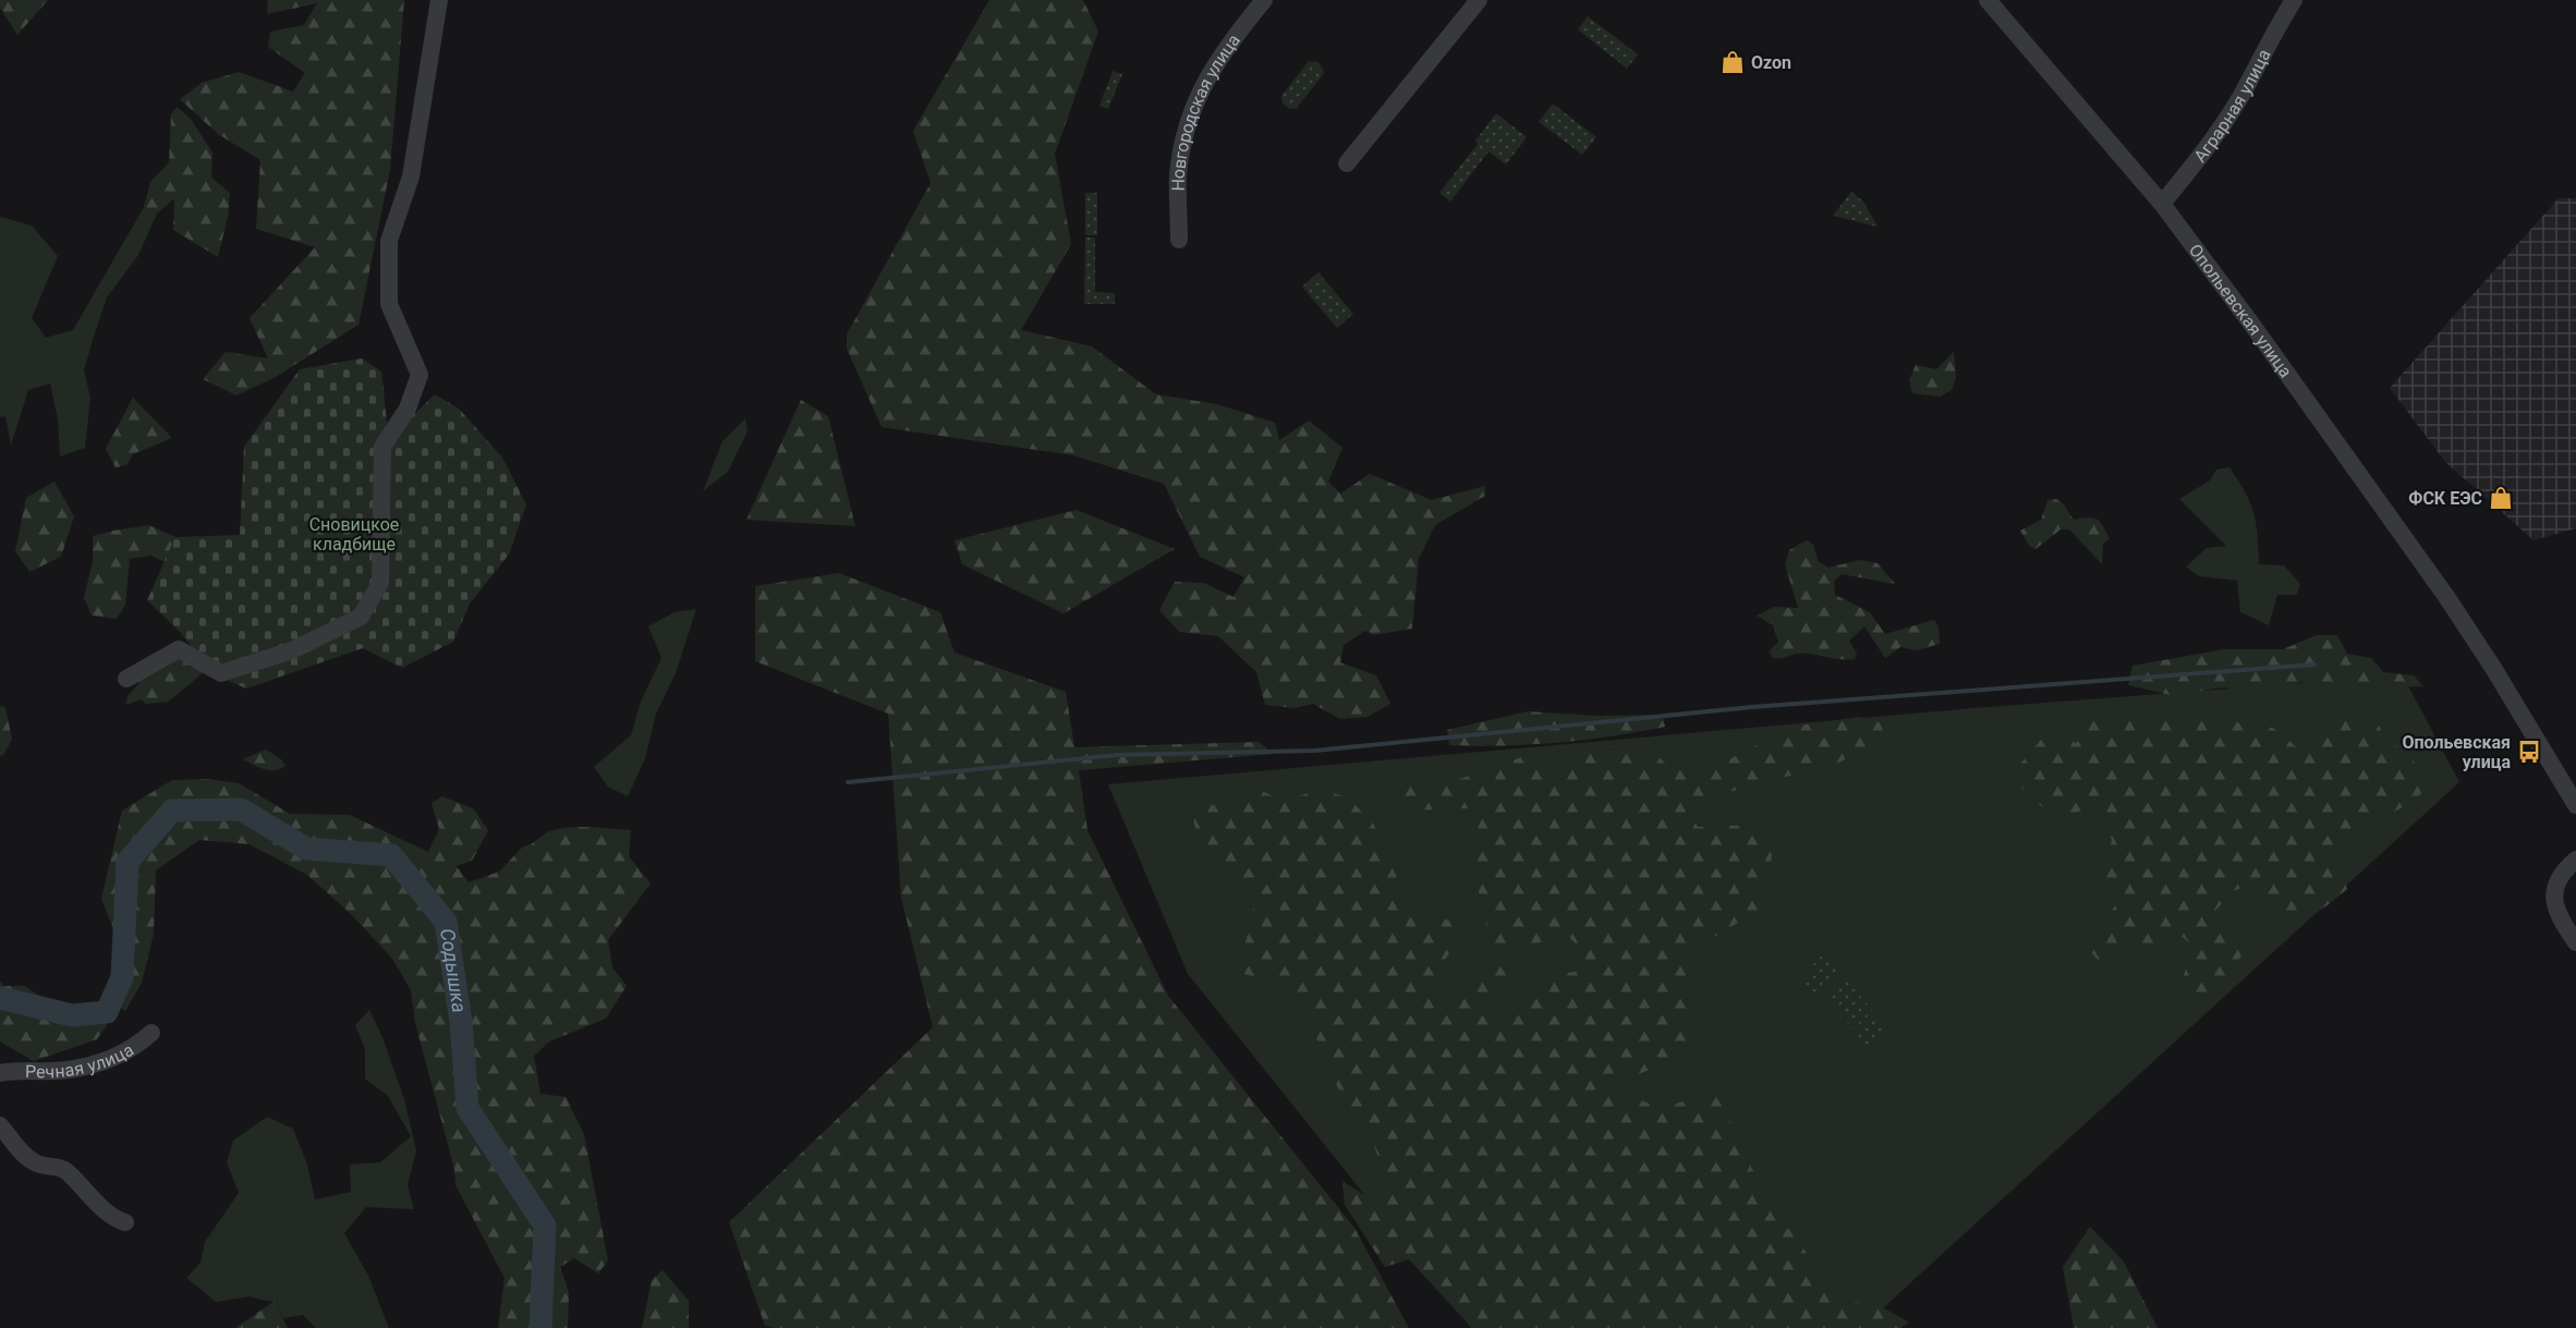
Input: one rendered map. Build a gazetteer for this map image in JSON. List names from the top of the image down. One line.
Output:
{"streets":{"street":["Аграрная улица","Новгородская улица","Опольевская улица","Речная улица"]},"crossings":[["Аграрная улица","Опольевская улица"]],"water":["Содышка"],"parks":["Сновицкое кладбище"],"places":{"shop":["Ozon","ФСК ЕЭС"],"bus stop":["Опольевская улица"]}}
